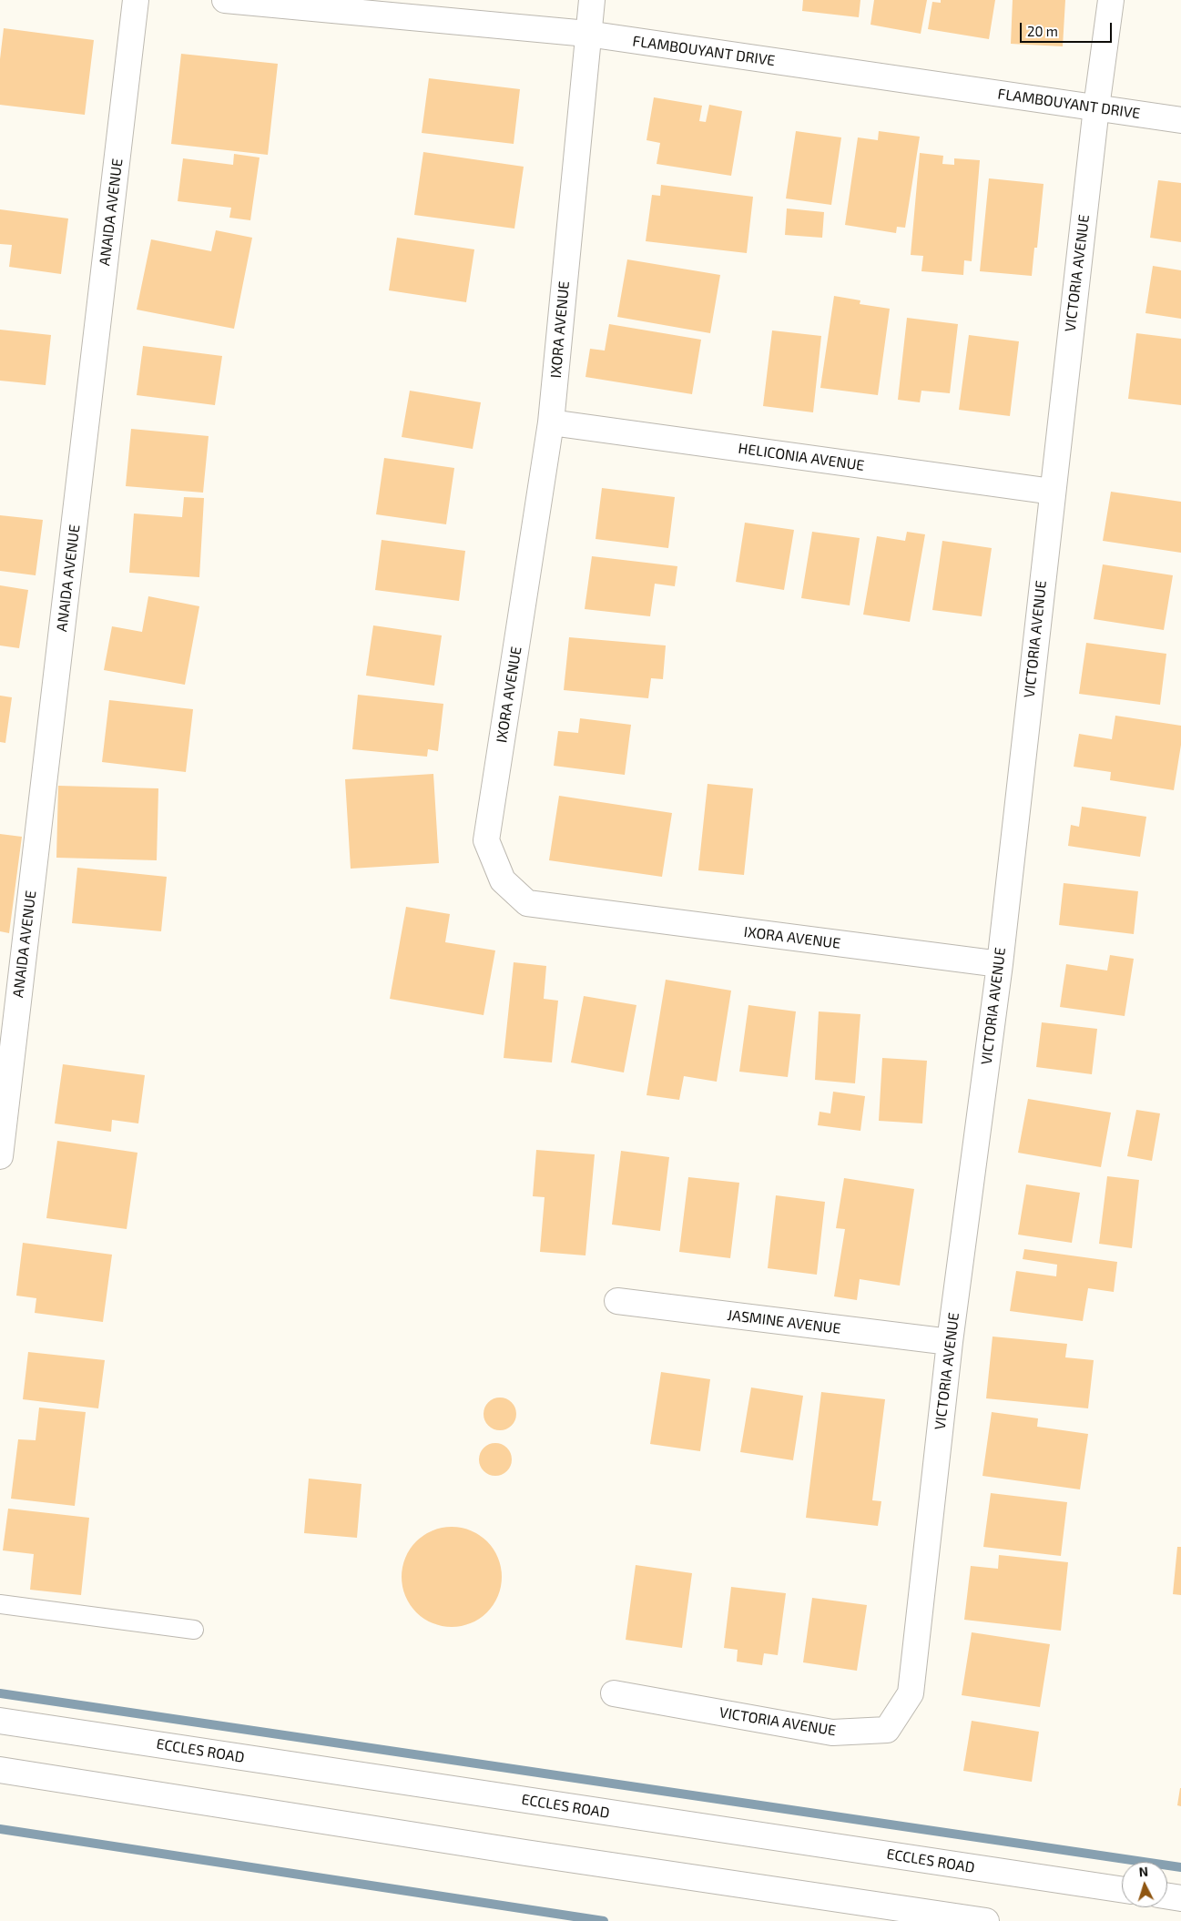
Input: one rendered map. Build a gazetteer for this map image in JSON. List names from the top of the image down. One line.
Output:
{"streets":{"street":["FLAMBOUYANT DRIVE","ANAIDA AVENUE","VICTORIA AVENUE","IXORA AVENUE","HELICONIA AVENUE","JASMINE AVENUE","ECCLES ROAD"]},"crossings":[["FLAMBOUYANT DRIVE","VICTORIA AVENUE"],["FLAMBOUYANT DRIVE","IXORA AVENUE"],["VICTORIA AVENUE","IXORA AVENUE"],["VICTORIA AVENUE","HELICONIA AVENUE"],["VICTORIA AVENUE","JASMINE AVENUE"],["IXORA AVENUE","HELICONIA AVENUE"]],"scale_bar":"20 m","north":"top"}
